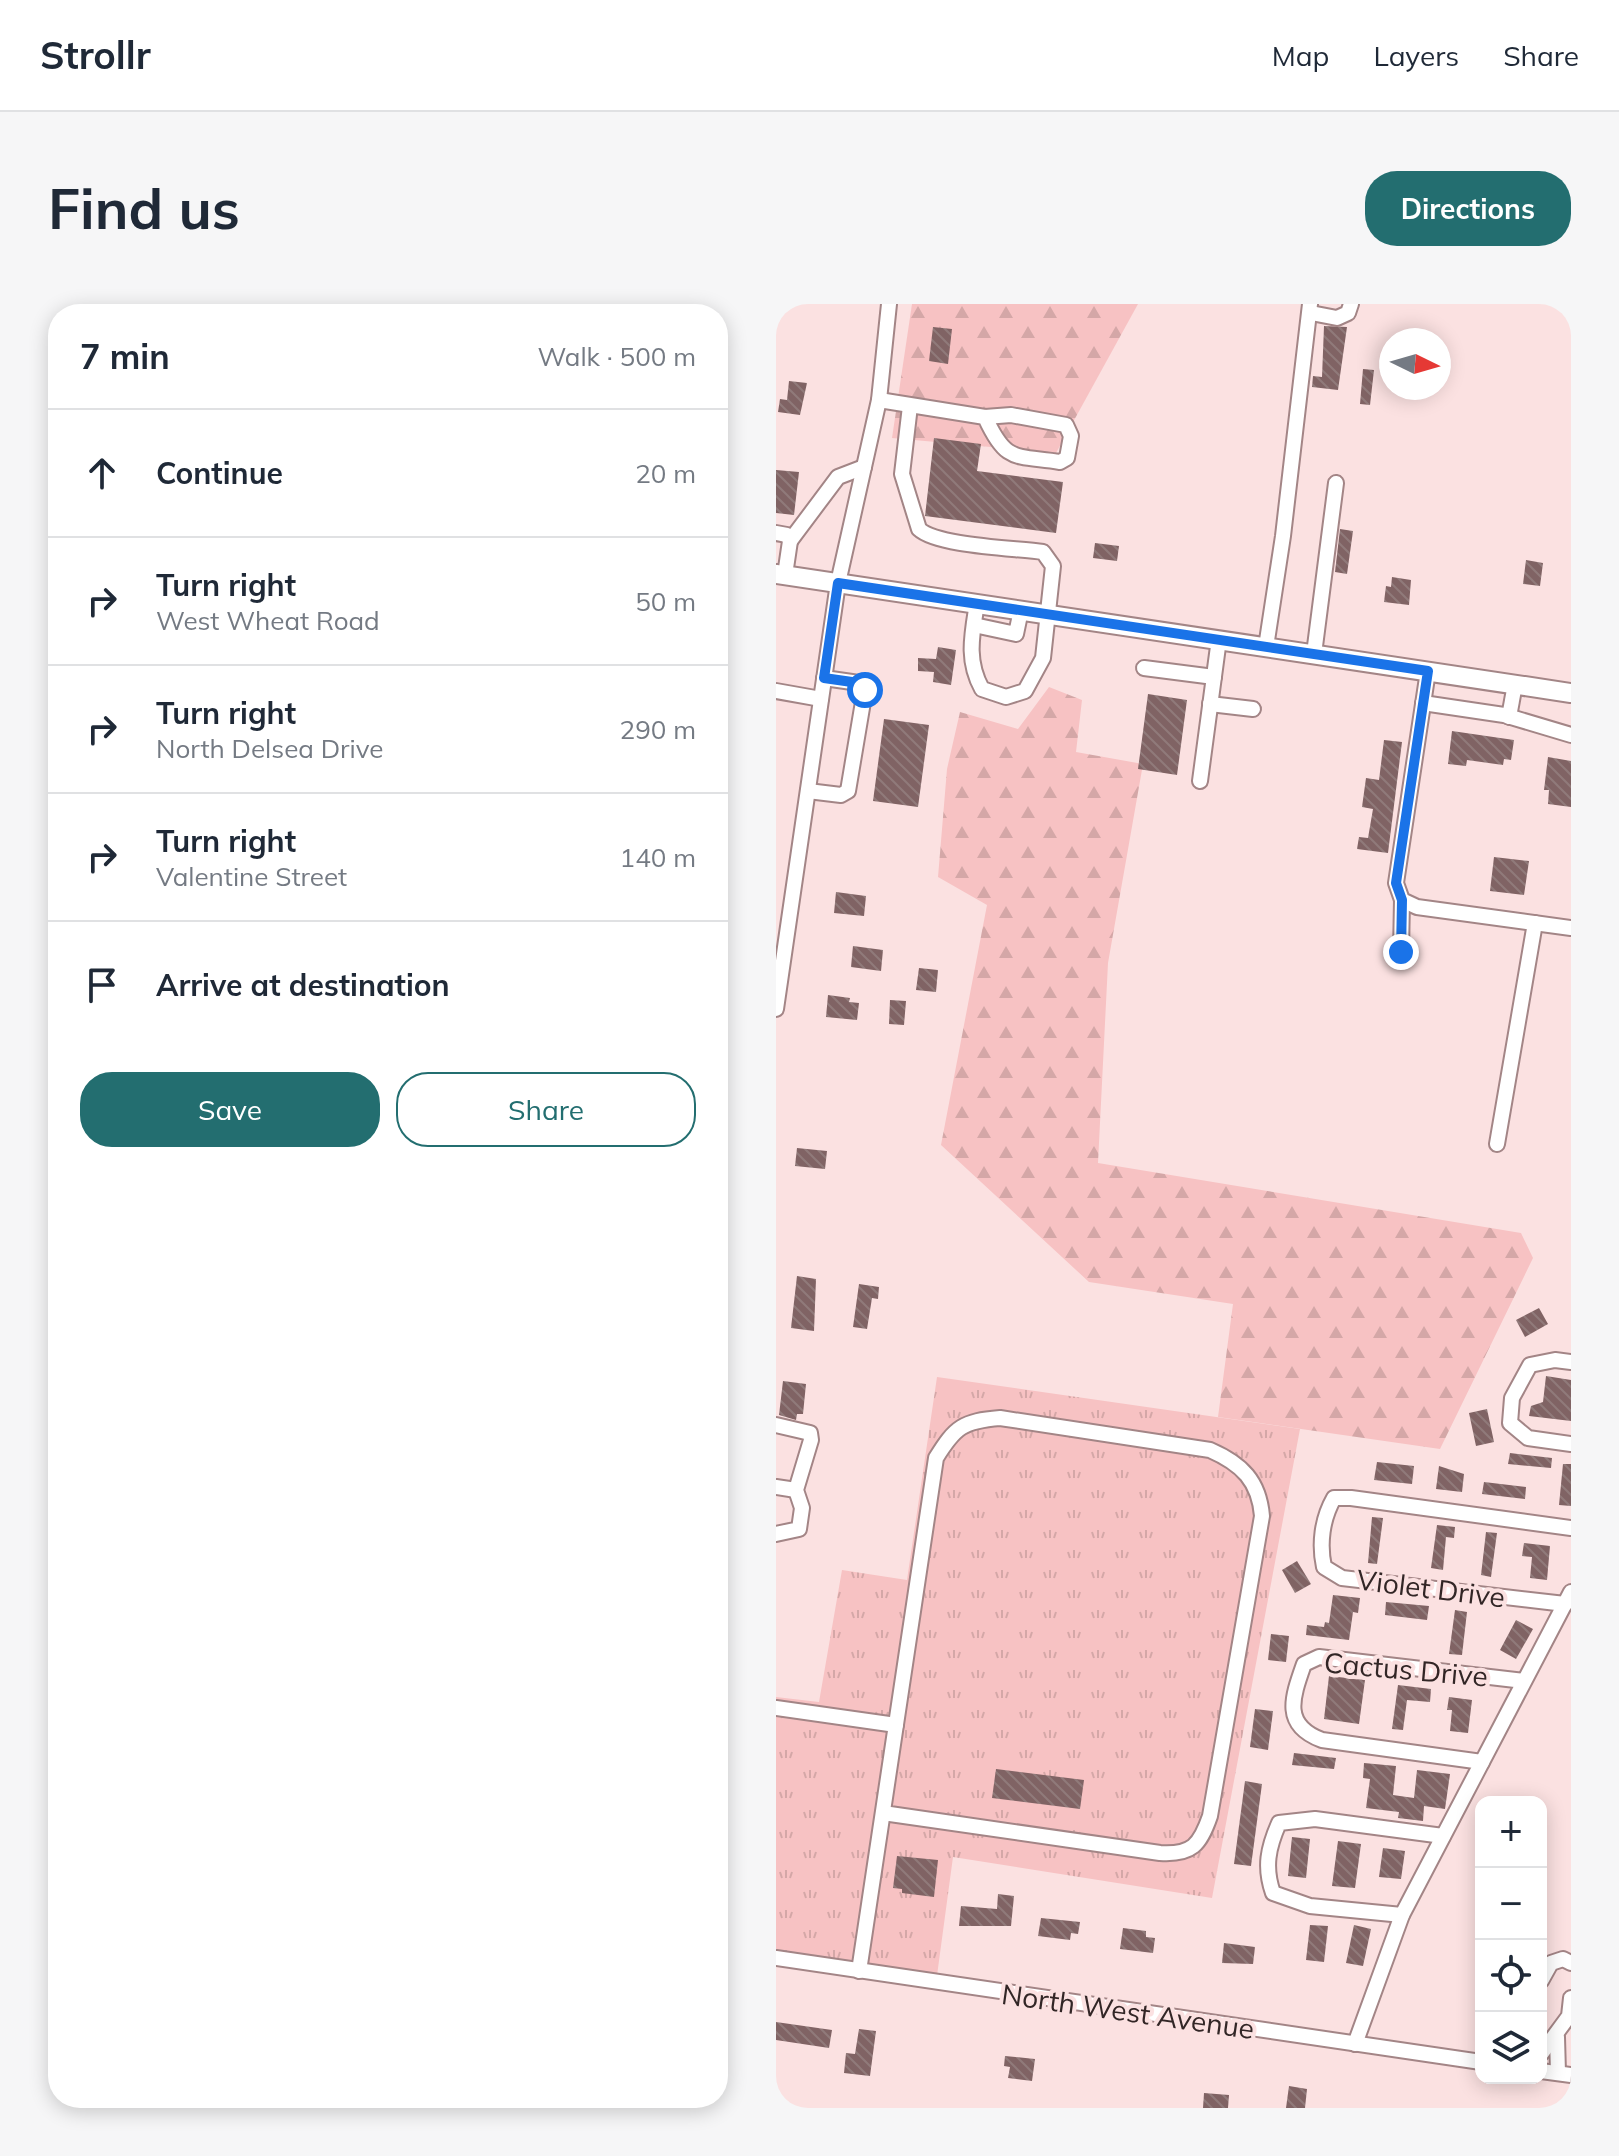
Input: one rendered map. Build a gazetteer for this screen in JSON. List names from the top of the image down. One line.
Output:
{"streets":{"street":["Violet Drive","Cactus Drive","North West Avenue"]},"north":"right","page":{"header":"Strollr","nav":["Map","Layers","Share"],"buttons":["Directions",["Save","Share"]],"title":"Find us","heading":["7 min","Walk · 500 m"],"list":[["Continue","20 m"],["Turn right","West Wheat Road","50 m"],["Turn right","North Delsea Drive","290 m"],["Turn right","Valentine Street","140 m"],"Arrive at destination"],"map_buttons":["+","−"]}}
